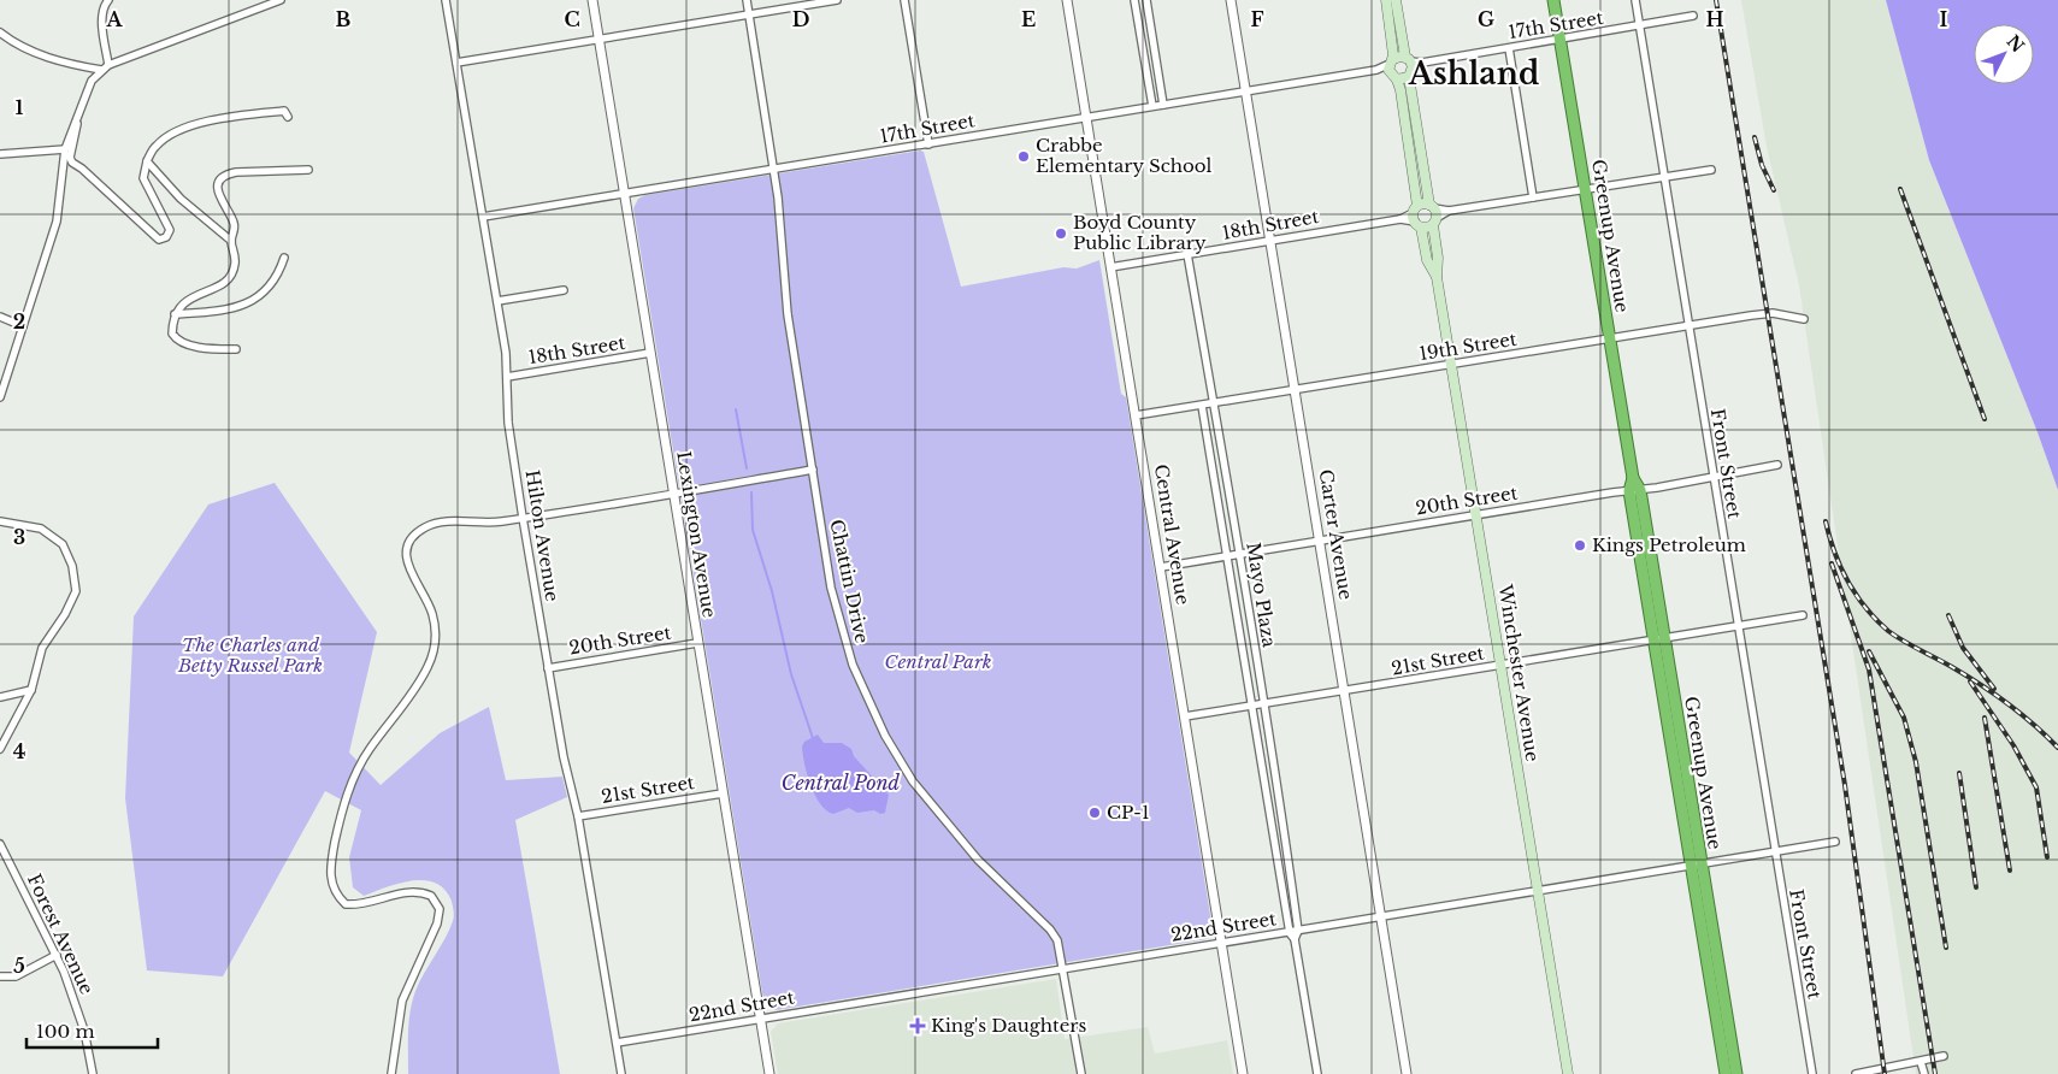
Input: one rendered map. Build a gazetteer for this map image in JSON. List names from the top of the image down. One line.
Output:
{"streets":{"highway":["Greenup Avenue"],"main road":["Winchester Avenue"],"street":["17th Street","18th Street","19th Street","Front Street","20th Street","Lexington Avenue","Central Avenue","Carter Avenue","Hilton Avenue","Chattin Drive","Mayo Plaza","21st Street","22nd Street","Forest Avenue"]},"crossings":[["17th Street","Greenup Avenue"],["17th Street","Front Street"],["17th Street","Lexington Avenue"],["17th Street","Central Avenue"],["17th Street","Carter Avenue"],["17th Street","Hilton Avenue"],["17th Street","Chattin Drive"],["17th Street","Winchester Avenue"],["18th Street","Lexington Avenue"],["18th Street","Central Avenue"],["18th Street","Carter Avenue"],["18th Street","Hilton Avenue"],["18th Street","Mayo Plaza"],["18th Street","Winchester Avenue"],["Greenup Avenue","19th Street"],["Greenup Avenue","20th Street"],["Greenup Avenue","21st Street"],["Greenup Avenue","22nd Street"],["19th Street","Front Street"],["19th Street","Central Avenue"],["19th Street","Carter Avenue"],["19th Street","Mayo Plaza"],["19th Street","Winchester Avenue"],["Front Street","20th Street"],["Front Street","21st Street"],["Front Street","22nd Street"],["20th Street","Lexington Avenue"],["20th Street","Central Avenue"],["20th Street","Carter Avenue"],["20th Street","Hilton Avenue"],["20th Street","Mayo Plaza"],["20th Street","Winchester Avenue"],["Lexington Avenue","21st Street"],["Lexington Avenue","22nd Street"],["Central Avenue","21st Street"],["Central Avenue","22nd Street"],["Carter Avenue","21st Street"],["Carter Avenue","22nd Street"],["Hilton Avenue","21st Street"],["Hilton Avenue","22nd Street"],["Chattin Drive","22nd Street"],["Mayo Plaza","21st Street"],["Mayo Plaza","22nd Street"],["21st Street","Winchester Avenue"],["Winchester Avenue","22nd Street"]],"districts":["Ashland"],"water":["Central Pond"],"parks":["The Charles and Betty Russel Park","Central Park"],"places":{"other":["Crabbe Elementary School","Boyd County Public Library","Kings Petroleum","CP-1"],"health":["King's Daughters"]},"scale_bar":"100 m","north":"top right","grid":{"columns":["A","B","C","D","E","F","G","H","I"],"rows":["1","2","3","4","5"]}}
